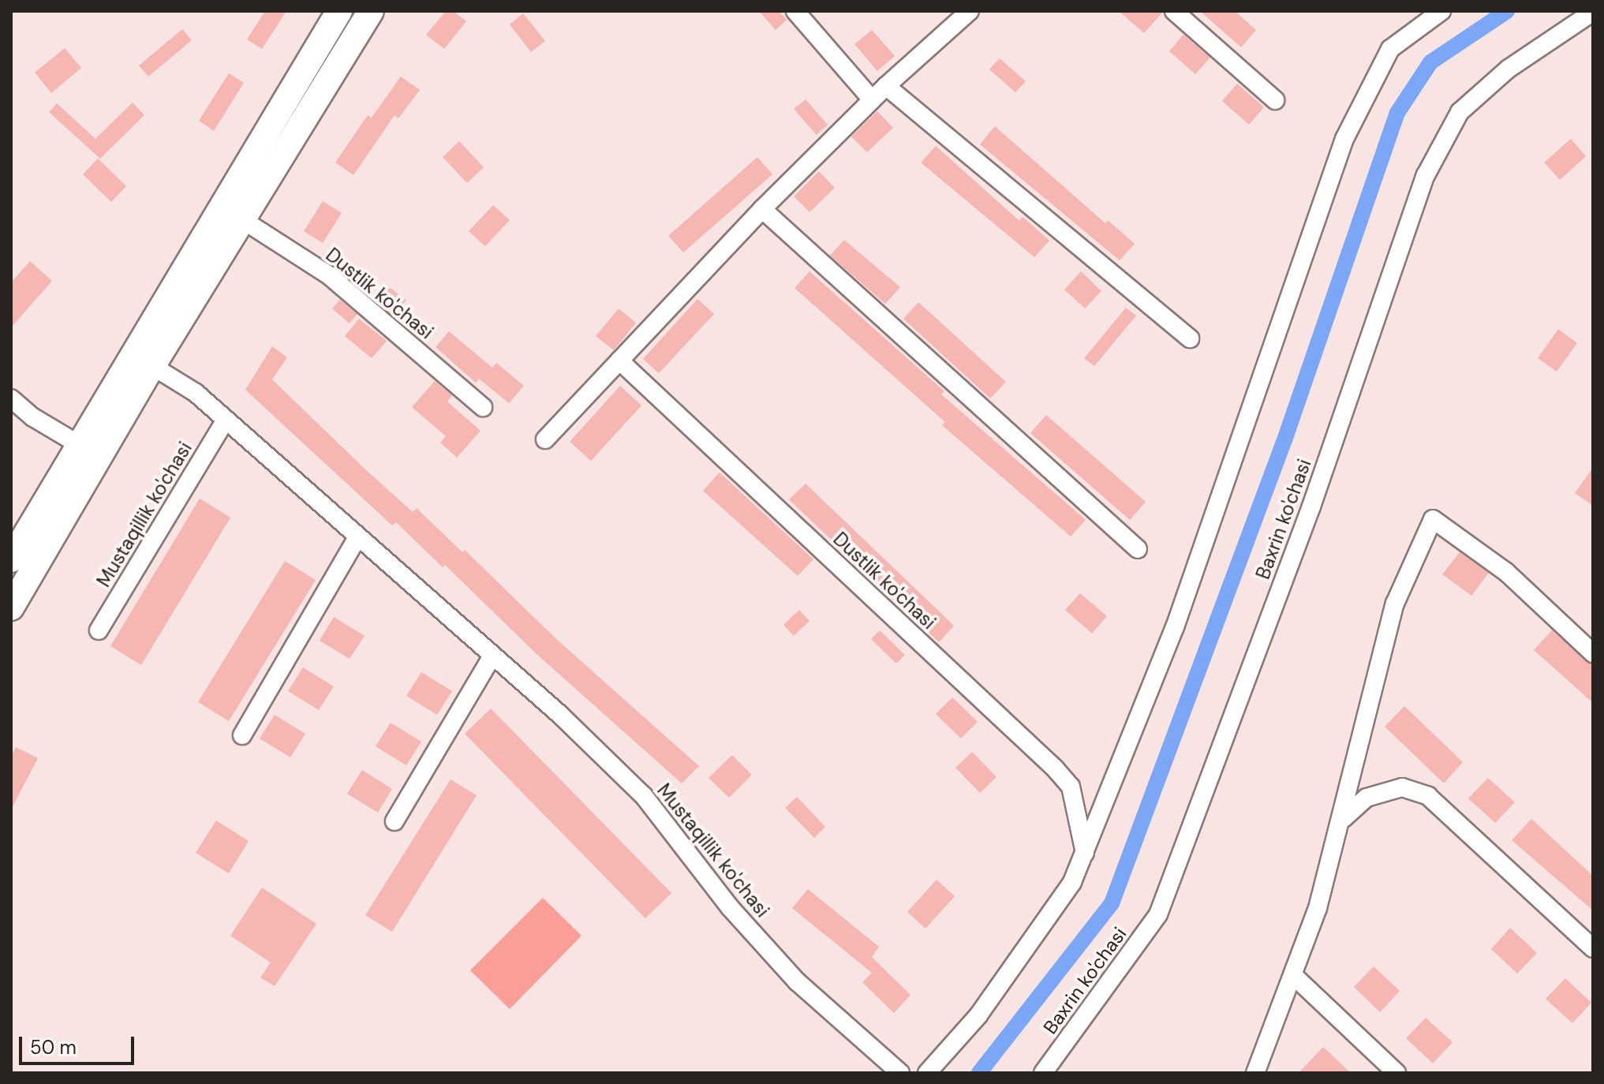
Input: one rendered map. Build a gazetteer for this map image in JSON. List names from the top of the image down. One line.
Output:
{"streets":{"street":["Dustlik ko'chasi","Mustaqillik ko'chasi","Baxrin ko'chasi"]},"scale_bar":"50 m"}
